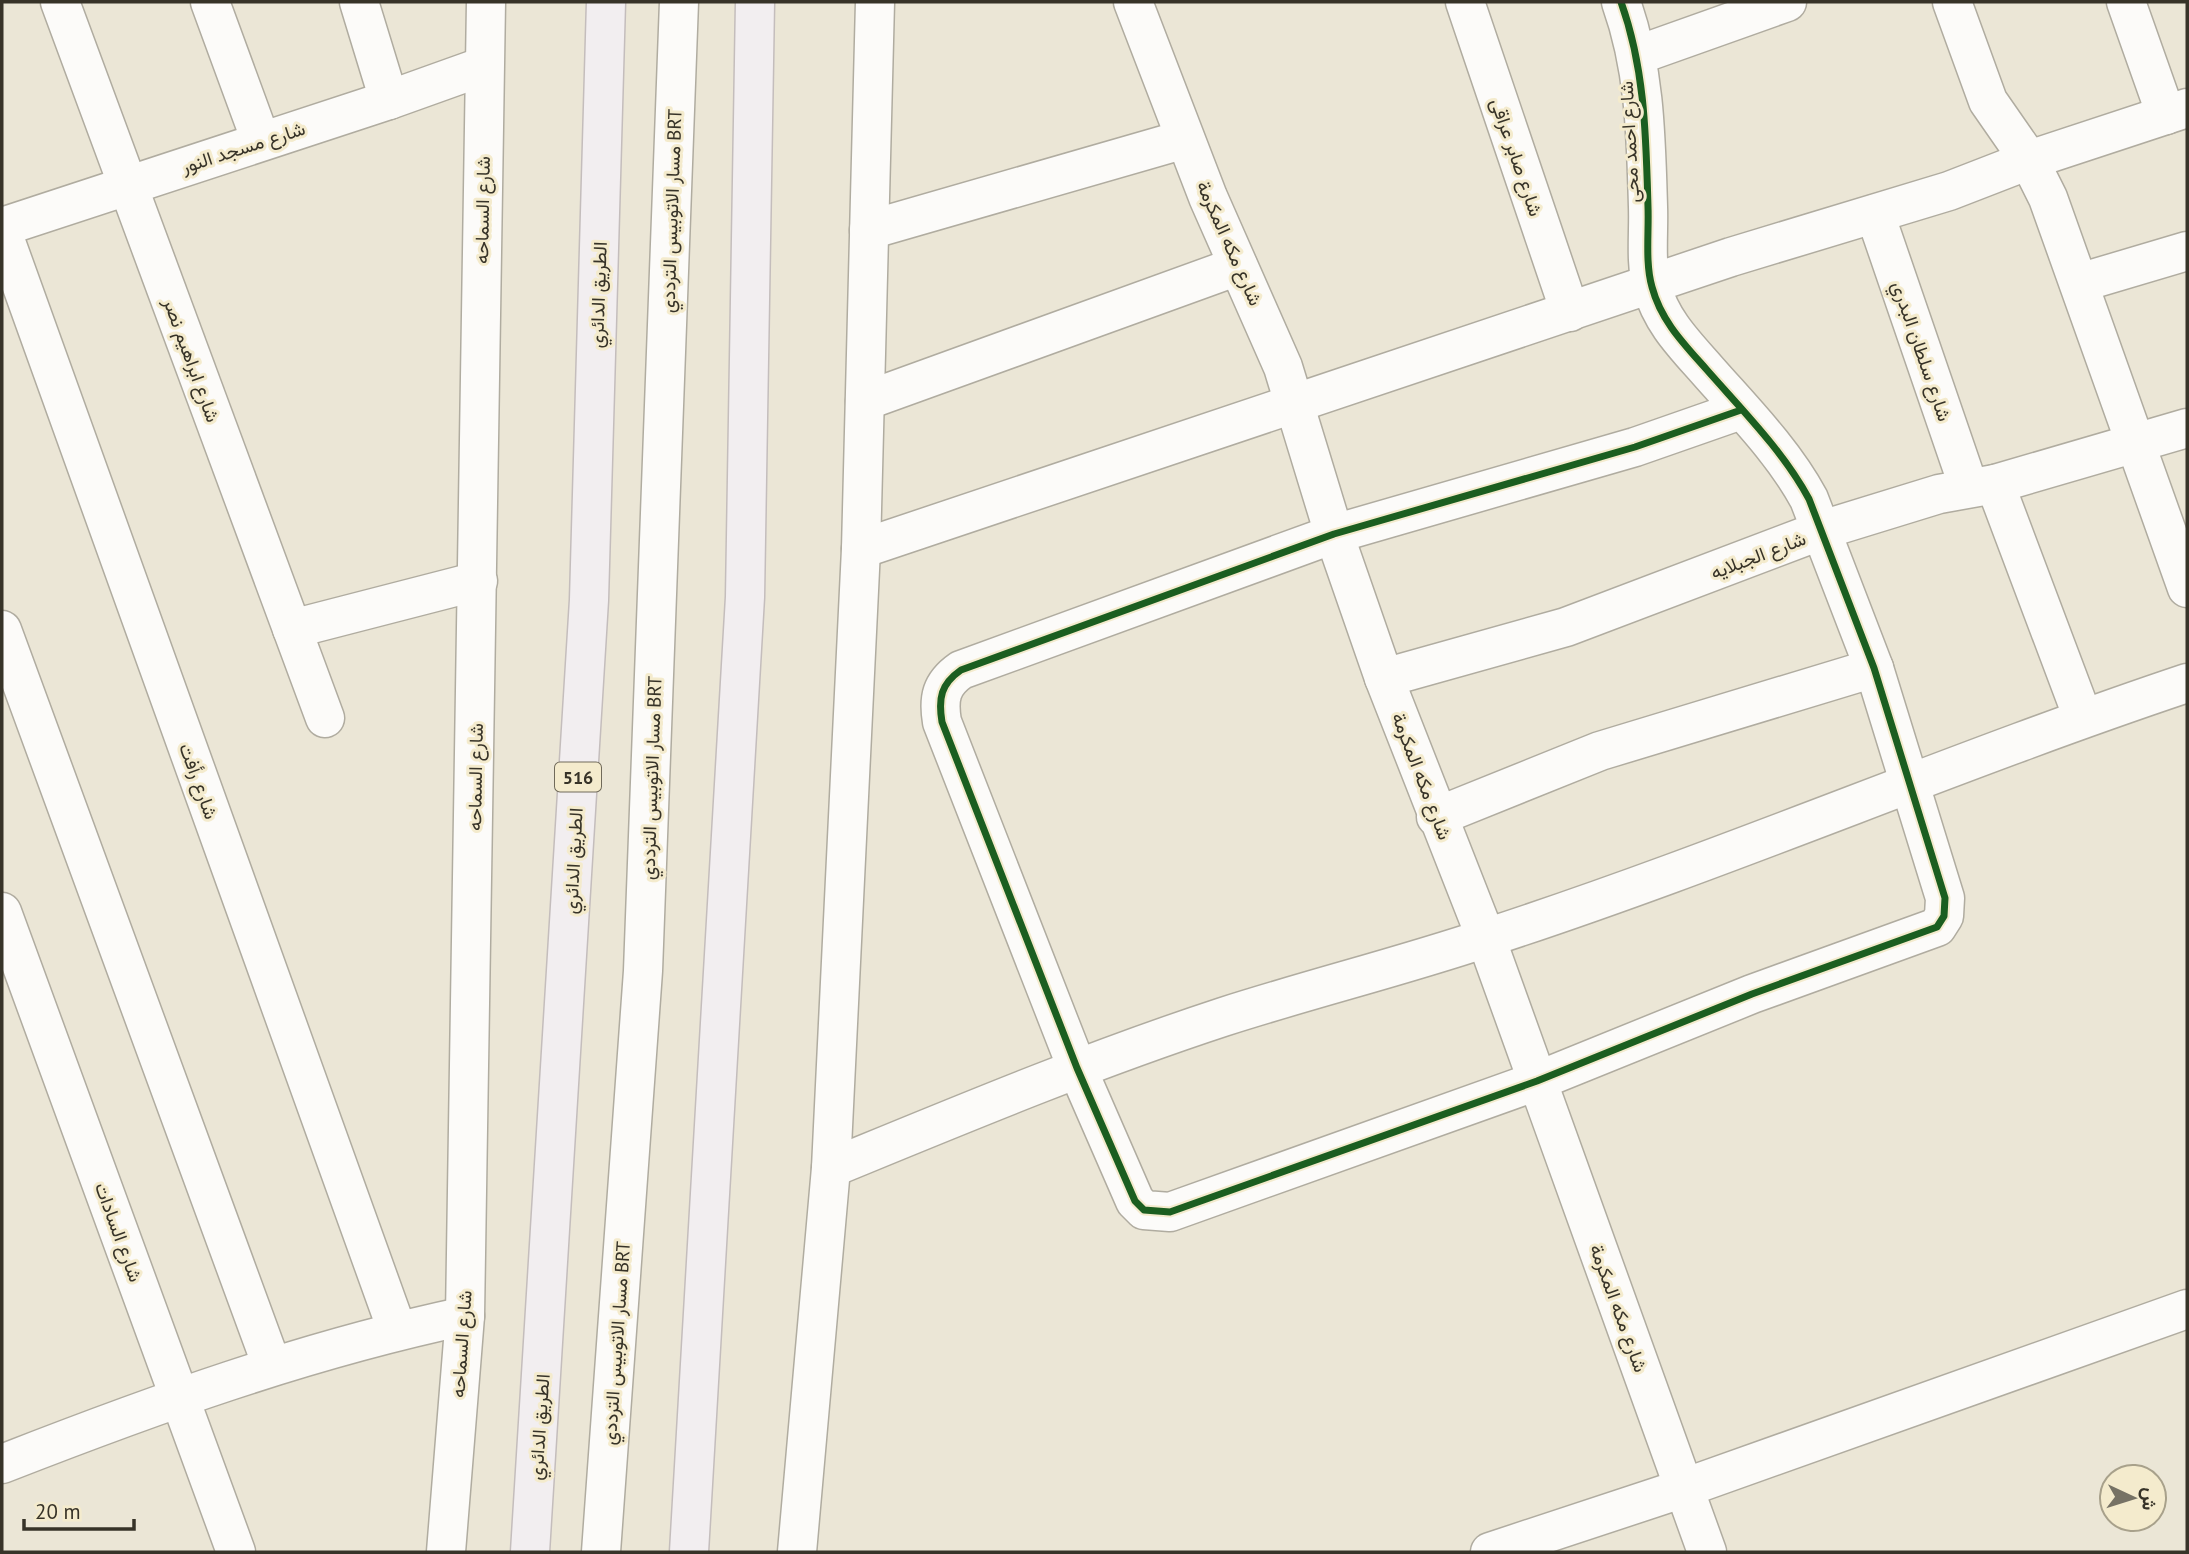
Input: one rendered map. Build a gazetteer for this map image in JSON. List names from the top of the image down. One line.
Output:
{"streets":{"highway":["الطريق الدائري","516"],"street":["شارع احمد محى","شارع مسجد النور","شارع صابر عراقى","شارع السماحه","مسار الاتوبيس الترددي BRT","شارع مكه المكرمة","شارع سلطان البدري","شارع ابراهيم نصر","شارع الجبلايه","شارع رأفت","شارع السادات"]},"crossings":[["شارع مسجد النور","شارع السماحه"],["شارع مسجد النور","شارع ابراهيم نصر"],["شارع مسجد النور","شارع رأفت"],["شارع مكه المكرمة","شارع الجبلايه"],["شارع سلطان البدري","شارع الجبلايه"]],"scale_bar":"20 m","north":"right"}
